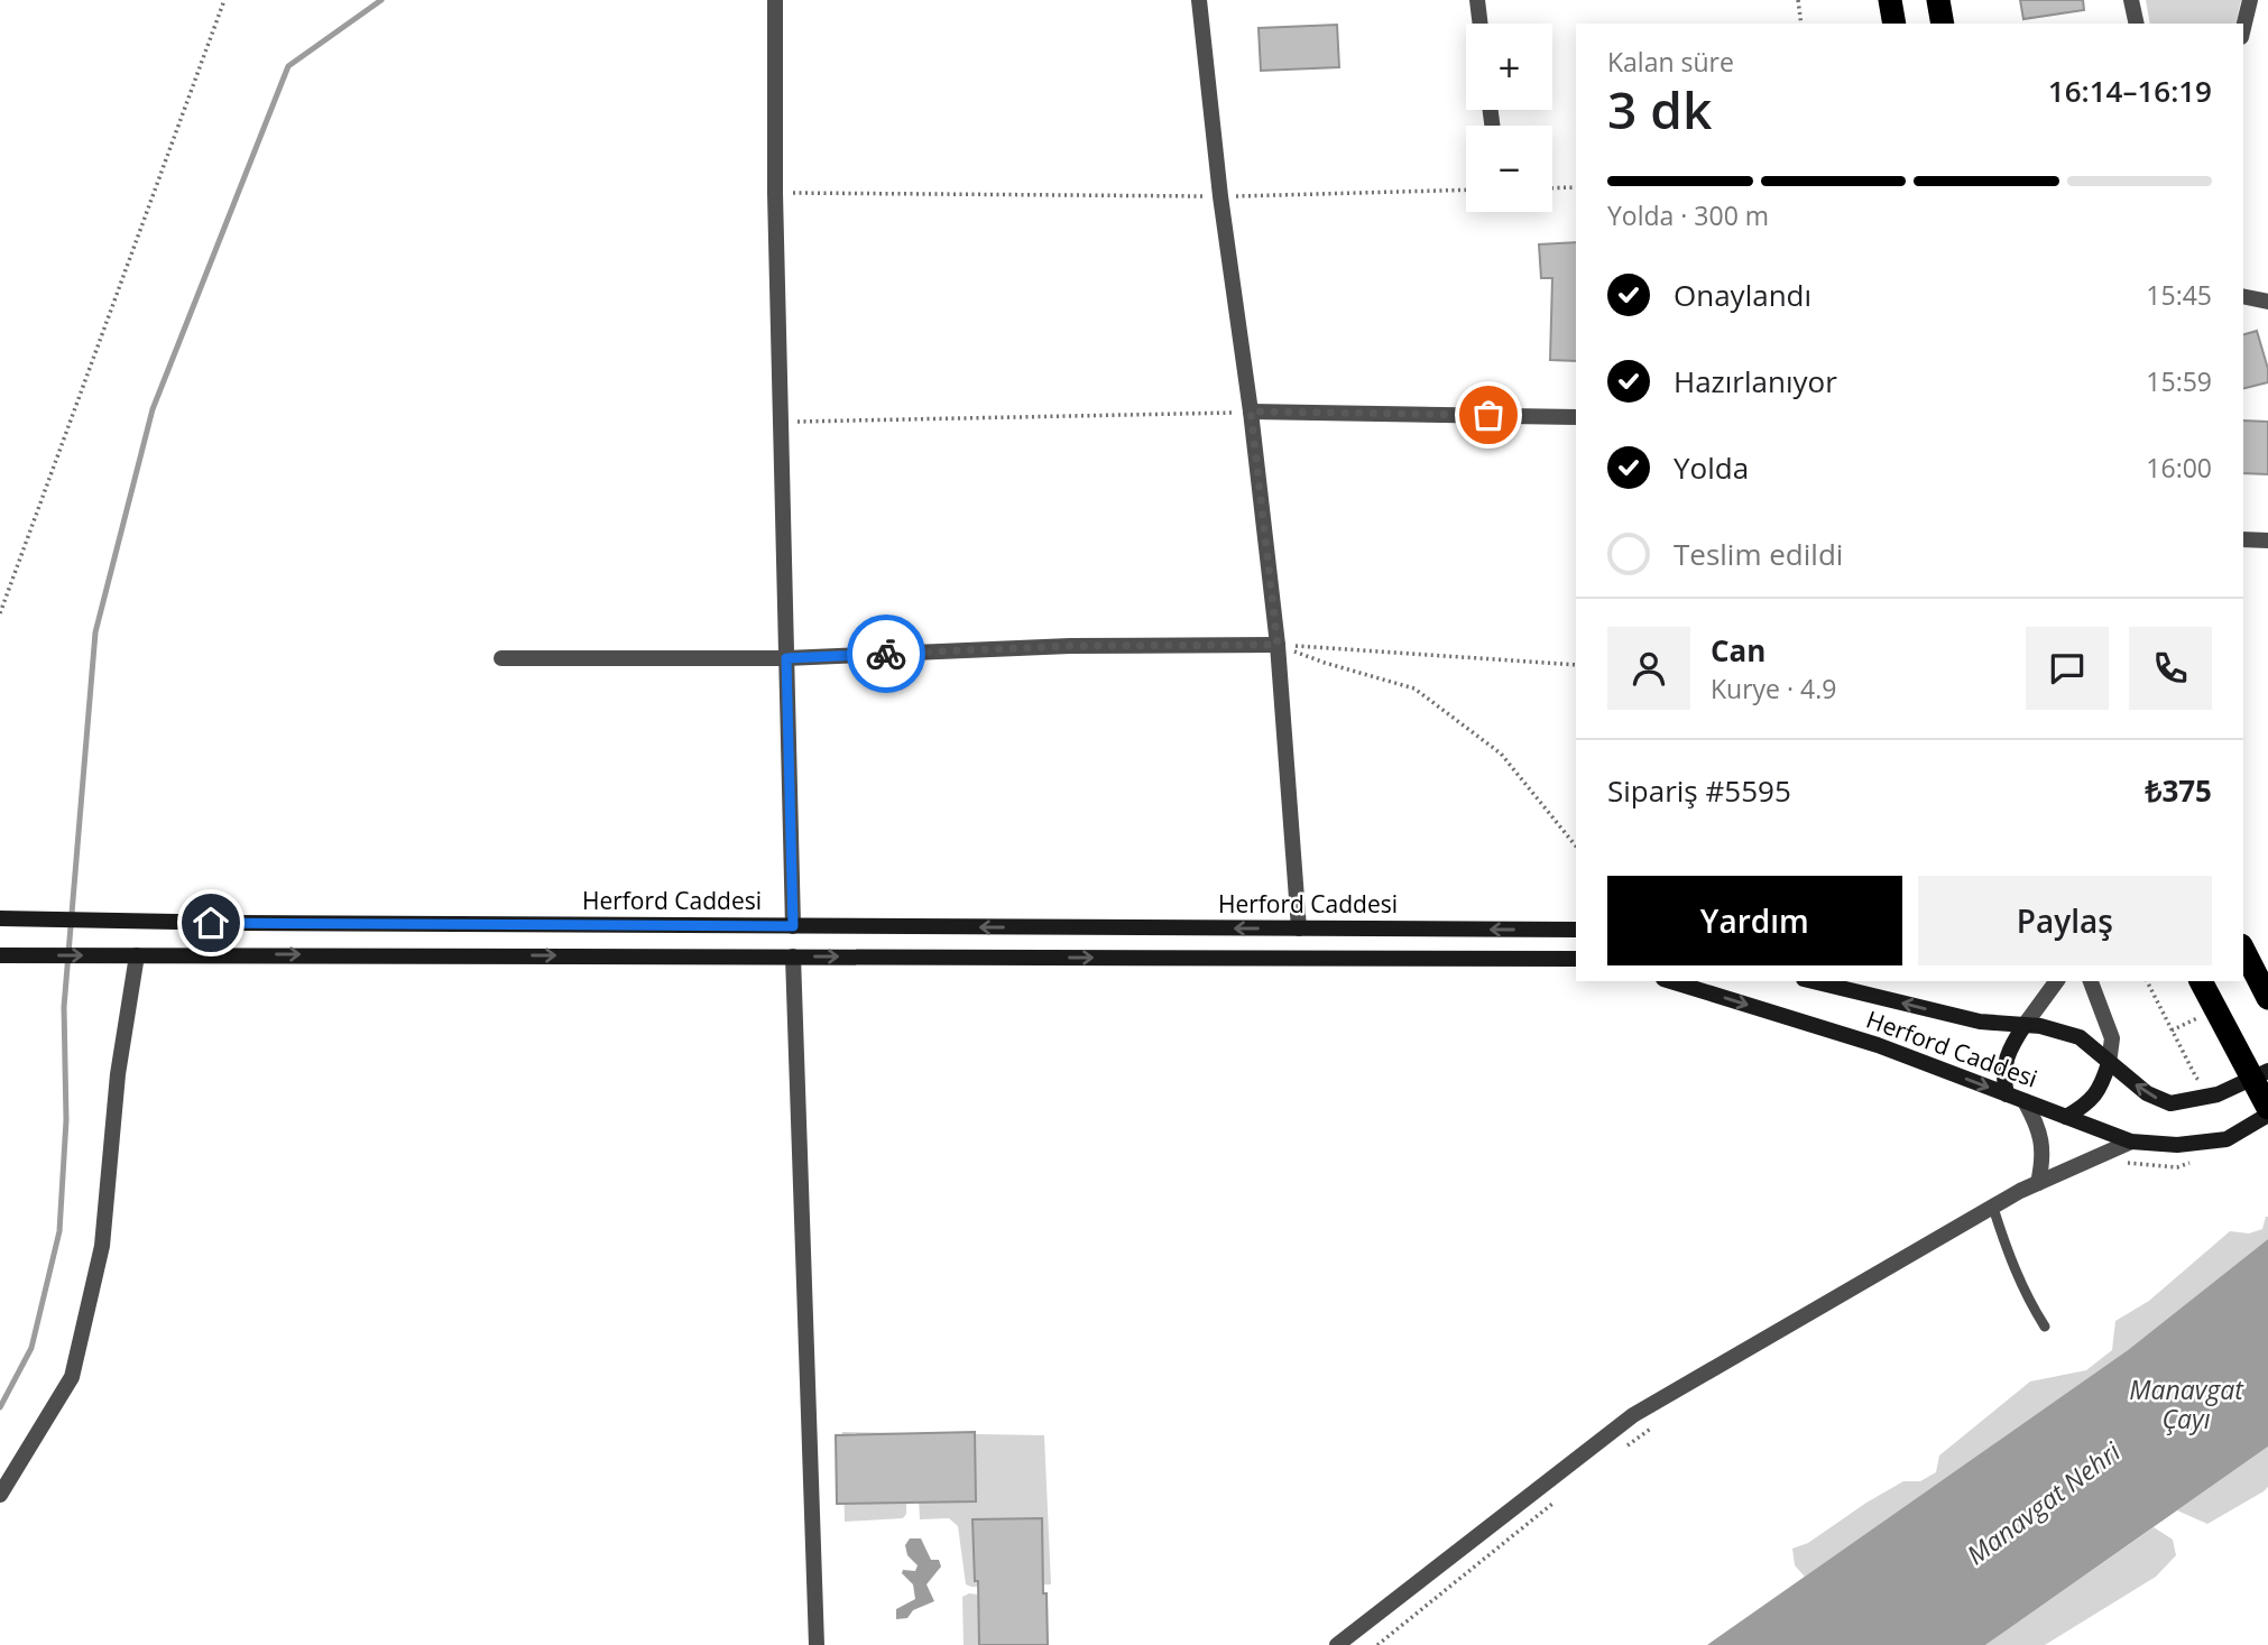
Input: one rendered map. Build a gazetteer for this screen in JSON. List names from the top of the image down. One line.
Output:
{"streets":{"main road":["Herford Caddesi"]},"water":["Manavgat Çayı","Manavgat Nehri"],"page":{"map_buttons":["+","−"],"heading":["3 dk","Kalan süre","16:14–16:19"],"panel":["Can","Kurye · 4.9","Sipariş #5595","₺375"],"bar":"Yolda · 300 m","list":[["Onaylandı","15:45"],["Hazırlanıyor","15:59"],["Yolda","16:00"],"Teslim edildi"],"buttons":["Yardım","Paylaş"]}}
